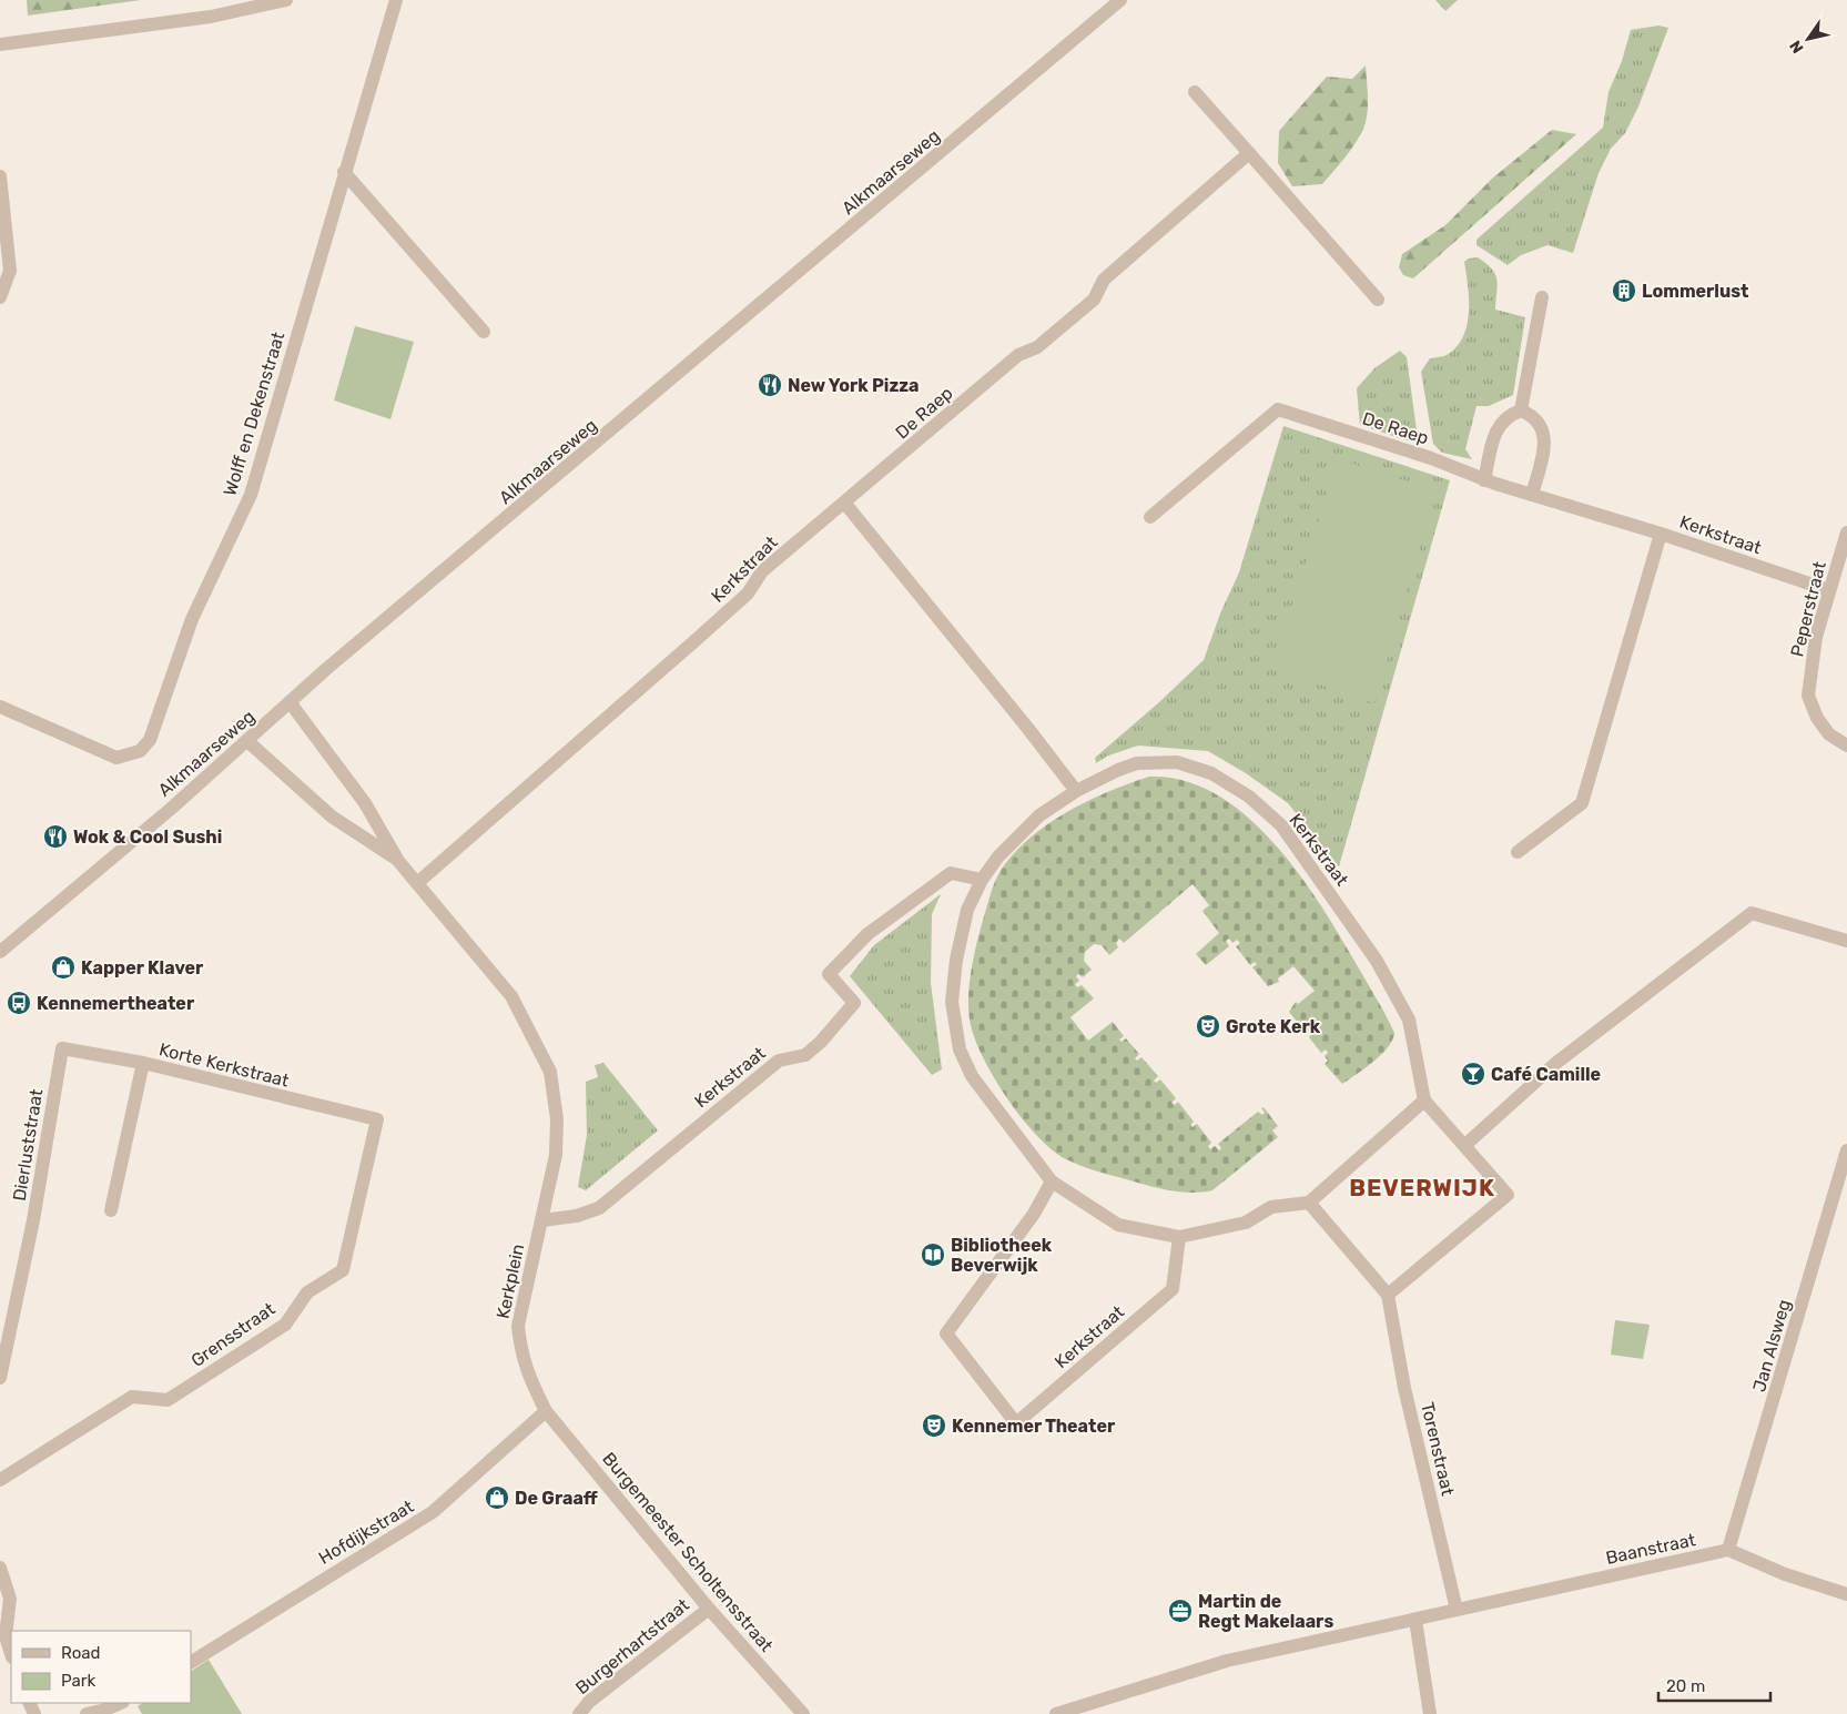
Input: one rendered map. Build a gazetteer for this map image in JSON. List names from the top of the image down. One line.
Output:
{"streets":{"street":["Alkmaarseweg","De Raep","Wolff en Dekenstraat","Kerkstraat","Peperstraat","Korte Kerkstraat","Dierluststraat","Kerkplein","Grensstraat","Jan Alsweg","Torenstraat","Hofdijkstraat","Baanstraat","Burgemeester Scholtensstraat","Burgerhartstraat"]},"crossings":[["De Raep","Kerkstraat"],["Kerkstraat","Peperstraat"],["Kerkstraat","Kerkplein"],["Korte Kerkstraat","Dierluststraat"],["Korte Kerkstraat","Grensstraat"],["Kerkplein","Hofdijkstraat"],["Kerkplein","Burgemeester Scholtensstraat"],["Jan Alsweg","Baanstraat"],["Torenstraat","Baanstraat"],["Hofdijkstraat","Burgemeester Scholtensstraat"],["Burgemeester Scholtensstraat","Burgerhartstraat"]],"districts":["BEVERWIJK"],"places":{"building":["Lommerlust"],"restaurant":["New York Pizza","Wok & Cool Sushi"],"shop":["Kapper Klaver","De Graaff"],"bus stop":["Kennemertheater"],"theatre":["Grote Kerk","Kennemer Theater"],"bar":["Café Camille"],"library":["Bibliotheek Beverwijk"],"office":["Martin de Regt Makelaars"]},"legend":["Road","Park"],"scale_bar":"20 m","north":"bottom left"}
